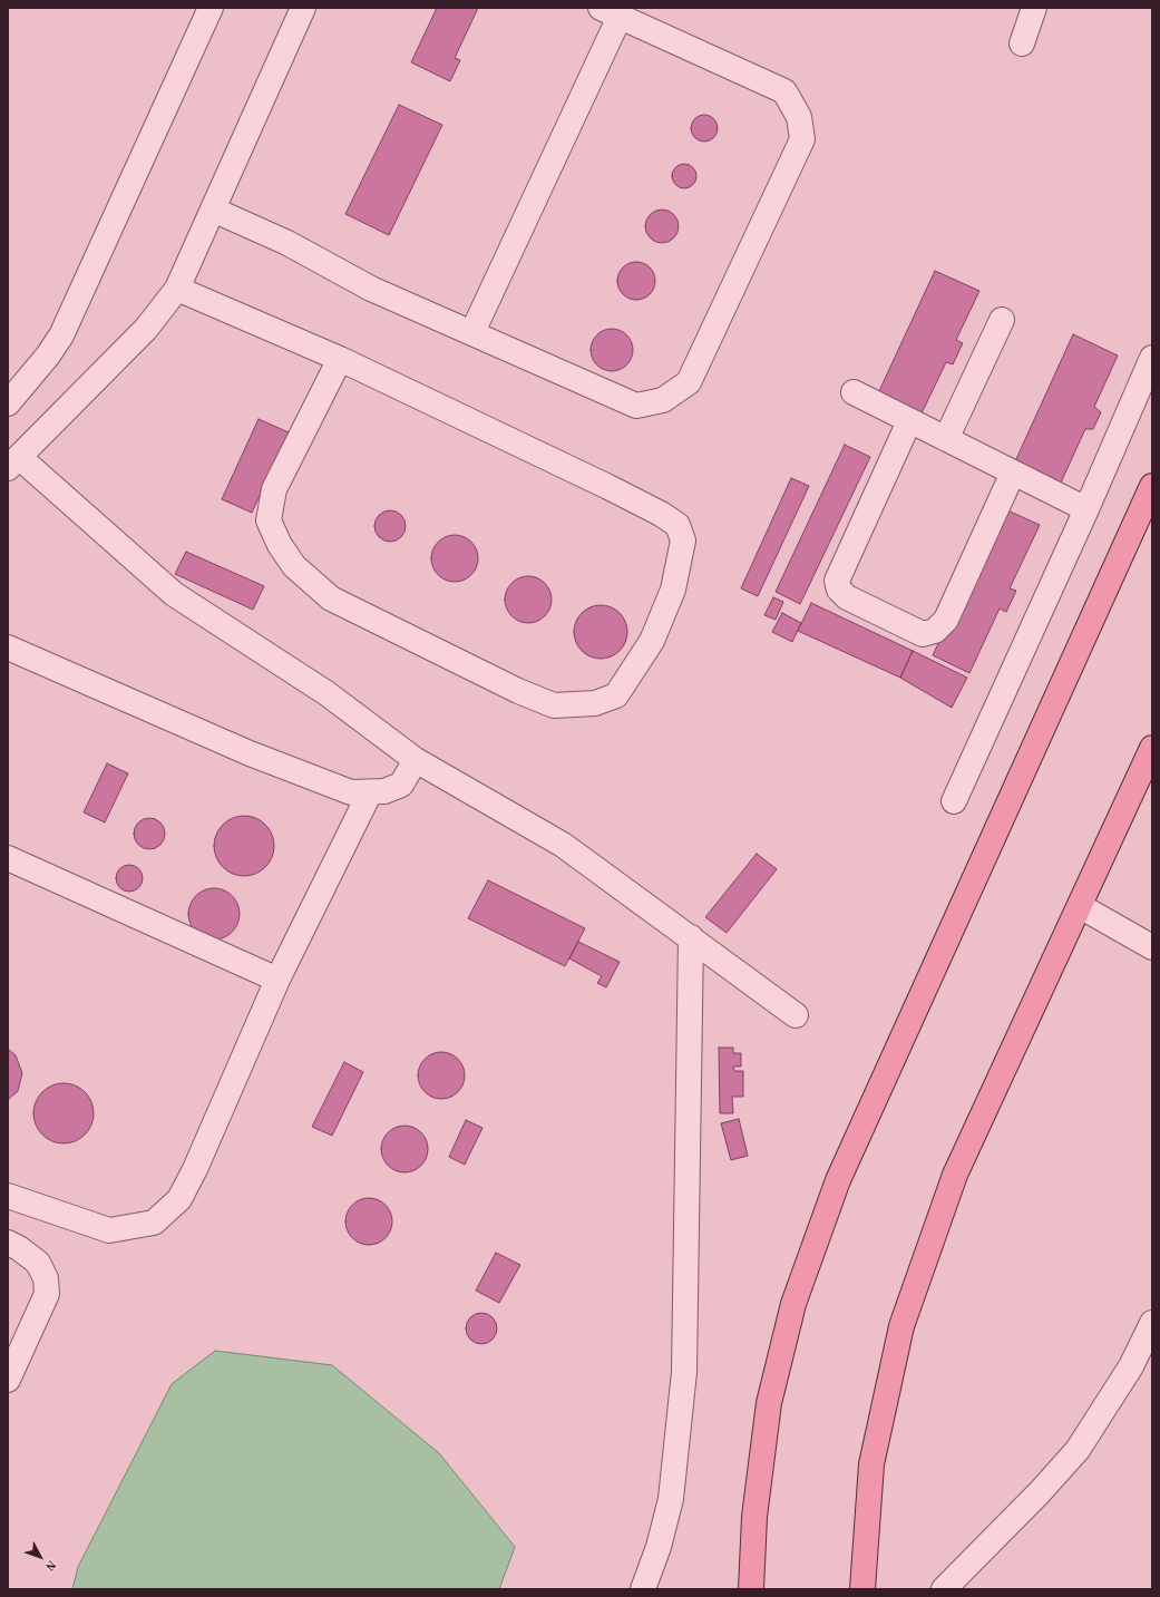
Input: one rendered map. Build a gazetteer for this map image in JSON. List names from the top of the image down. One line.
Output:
{"north":"bottom right"}
